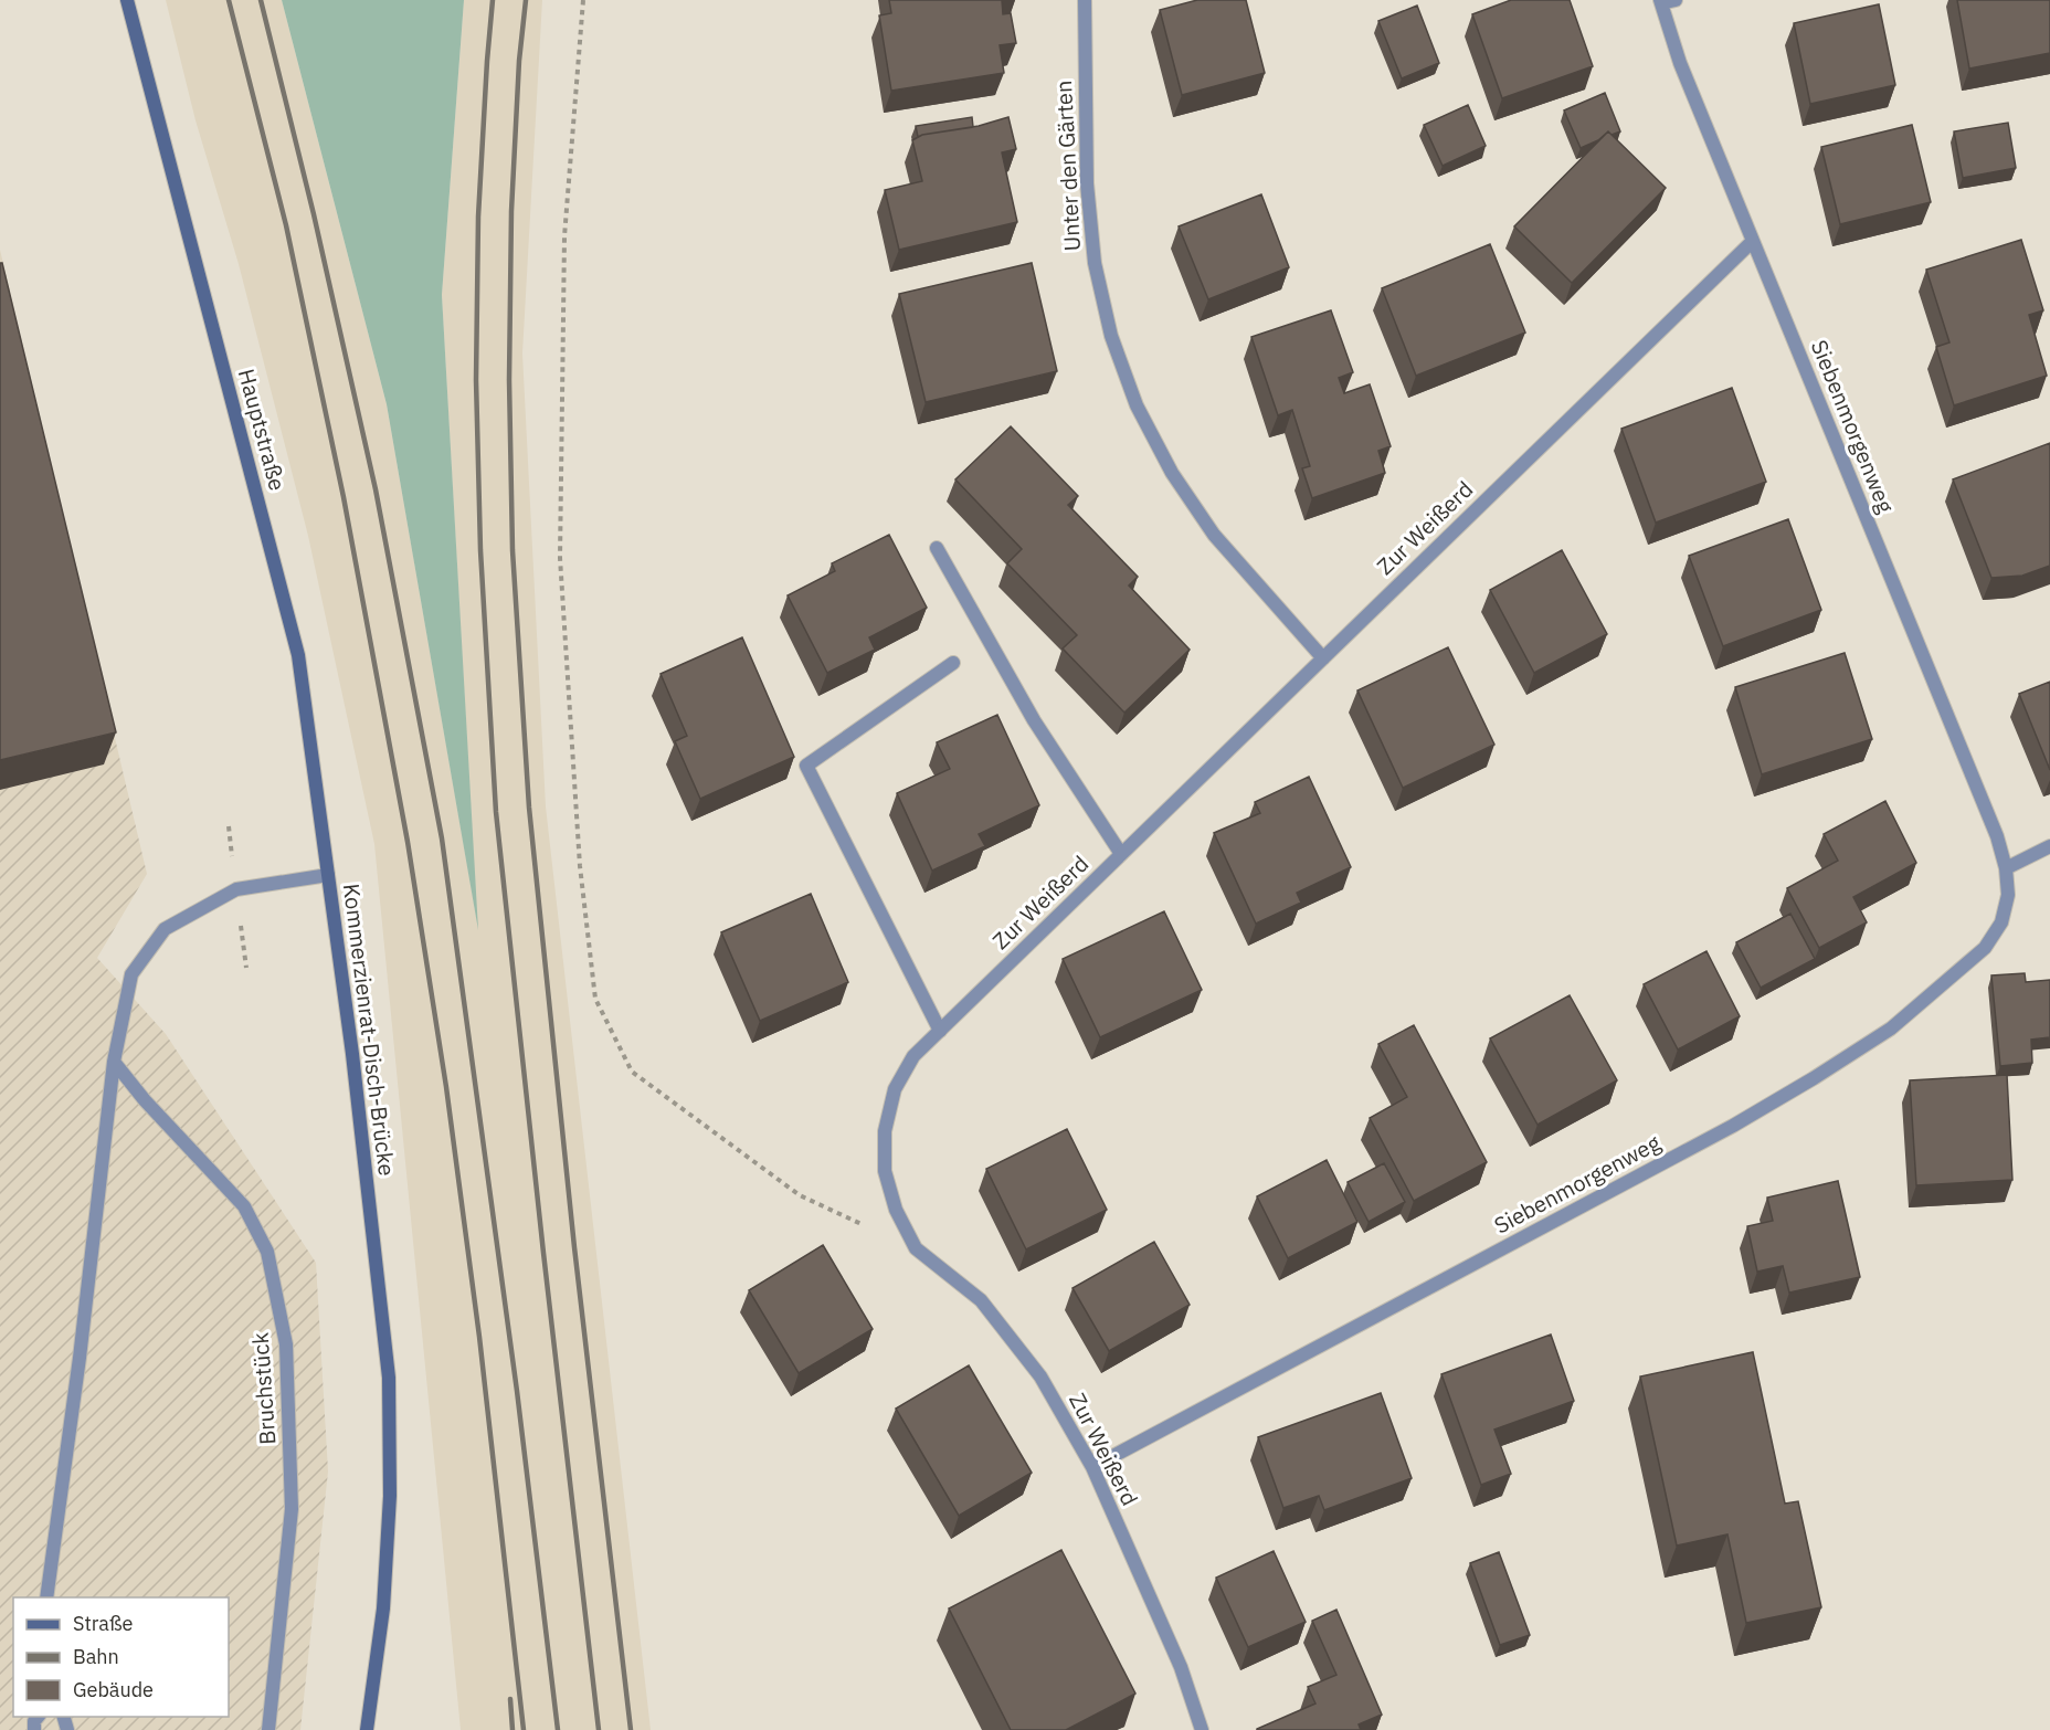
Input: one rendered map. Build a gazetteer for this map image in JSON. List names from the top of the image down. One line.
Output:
{"streets":{"street":["Unter den Gärten","Siebenmorgenweg","Hauptstraße","Zur Weißerd","Kommerzienrat-Disch-Brücke","Bruchstück"]},"crossings":[["Unter den Gärten","Zur Weißerd"],["Siebenmorgenweg","Zur Weißerd"],["Hauptstraße","Kommerzienrat-Disch-Brücke"],["Kommerzienrat-Disch-Brücke","Bruchstück"]],"legend":["Straße","Bahn","Gebäude"]}
